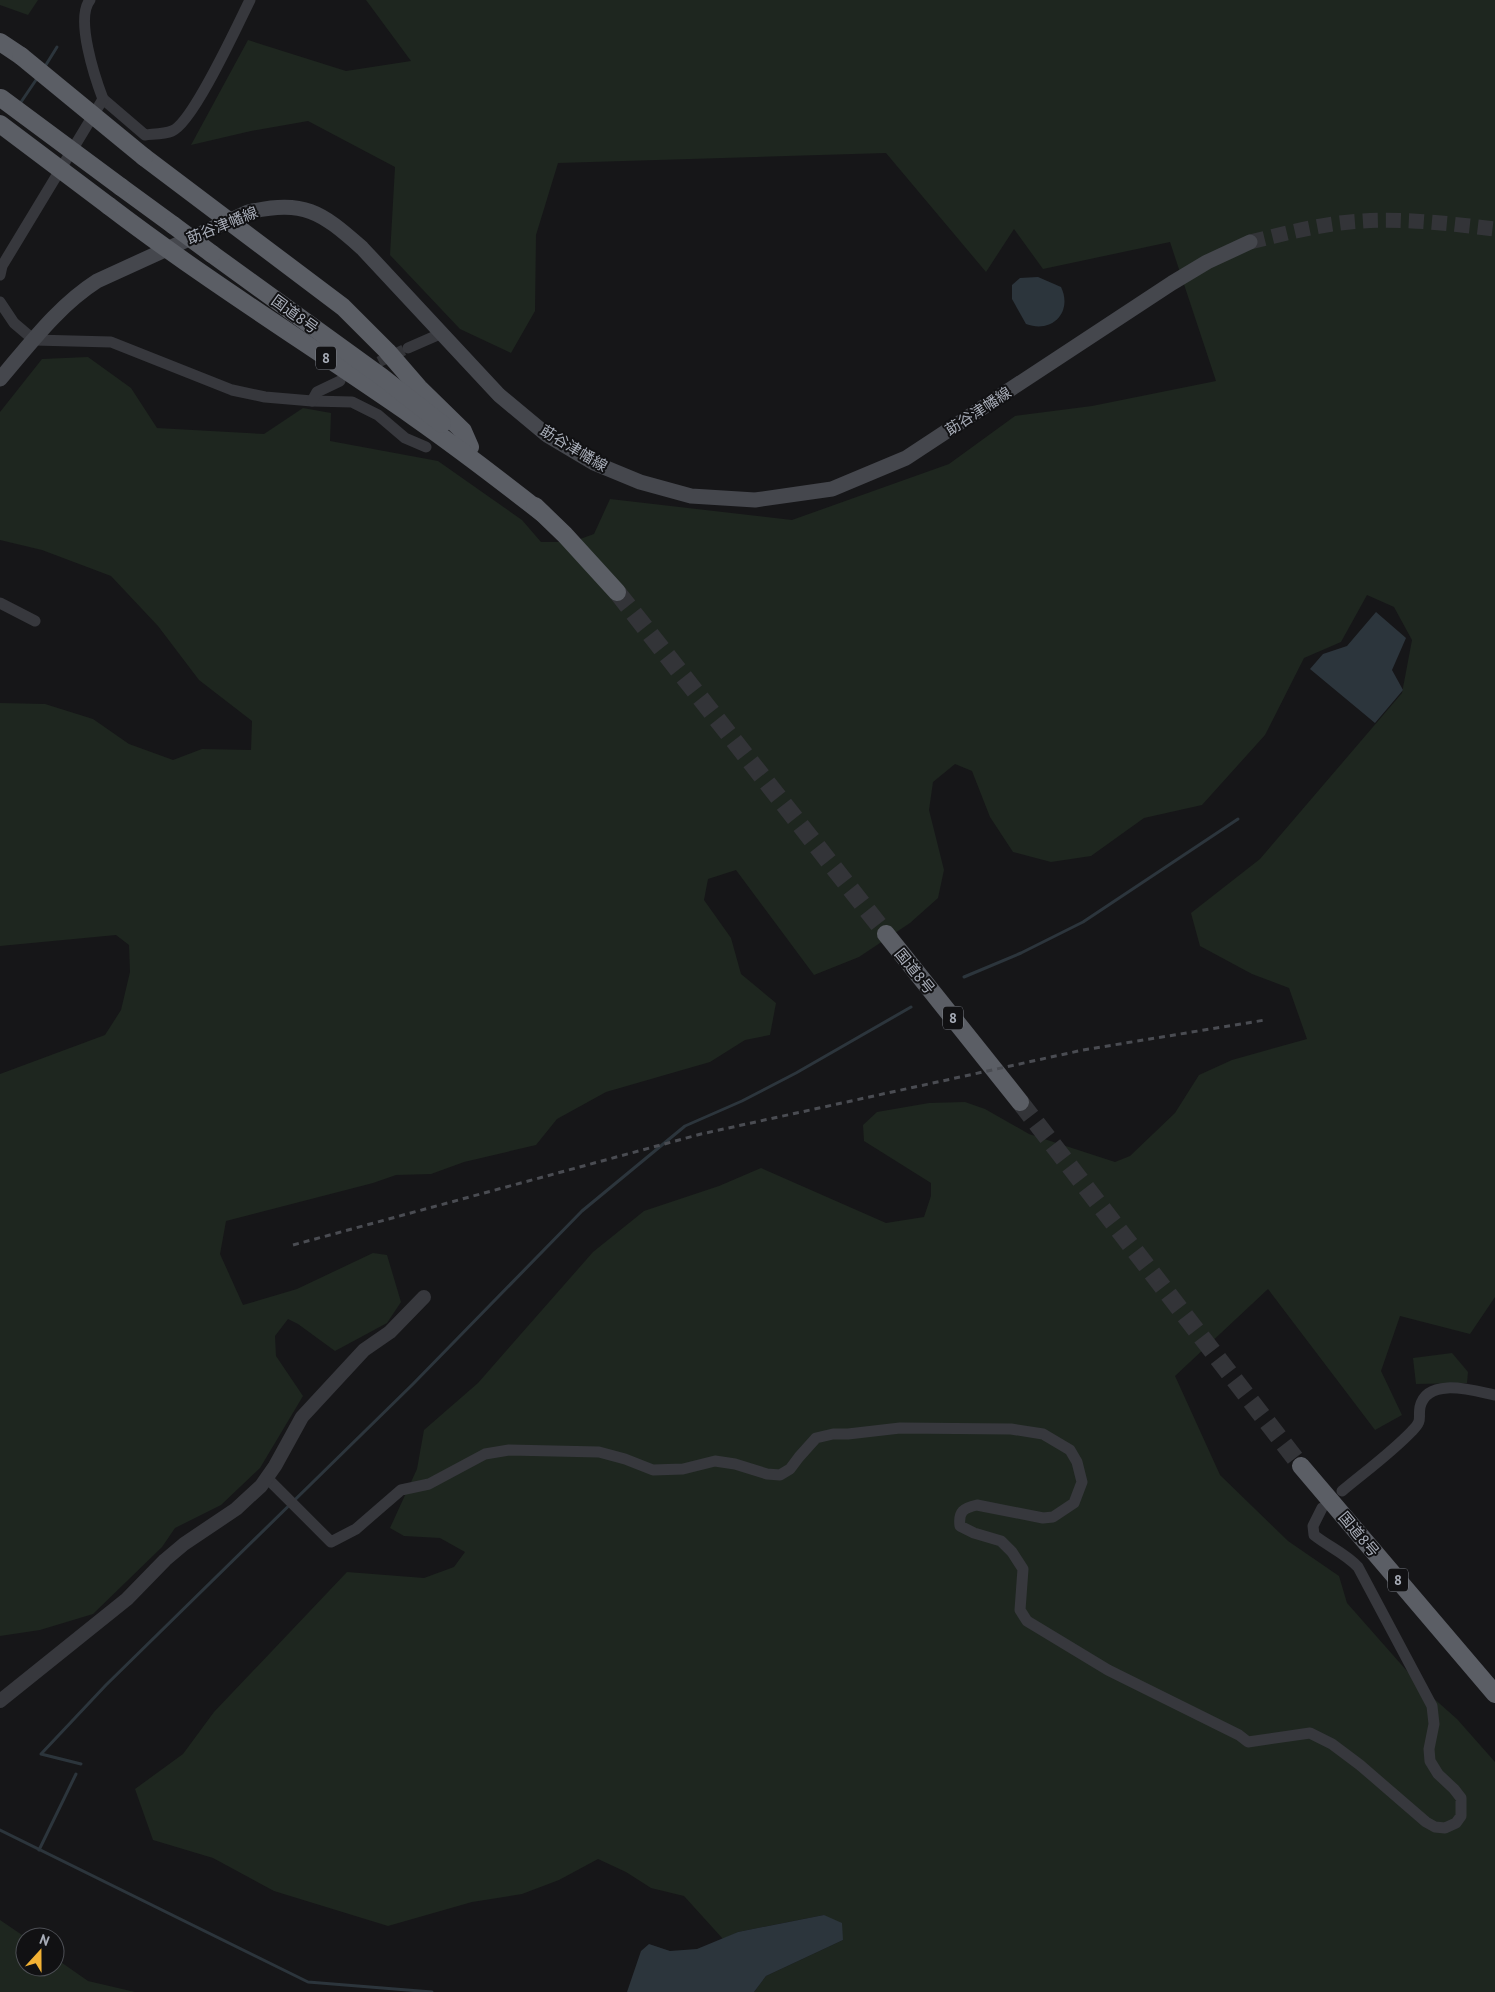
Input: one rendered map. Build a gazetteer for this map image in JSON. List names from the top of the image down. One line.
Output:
{"streets":{"highway":["国道8号","8"],"main road":["莇谷津幡線"]},"crossings":[["莇谷津幡線","8"],["国道8号","8"]],"north":"top"}
